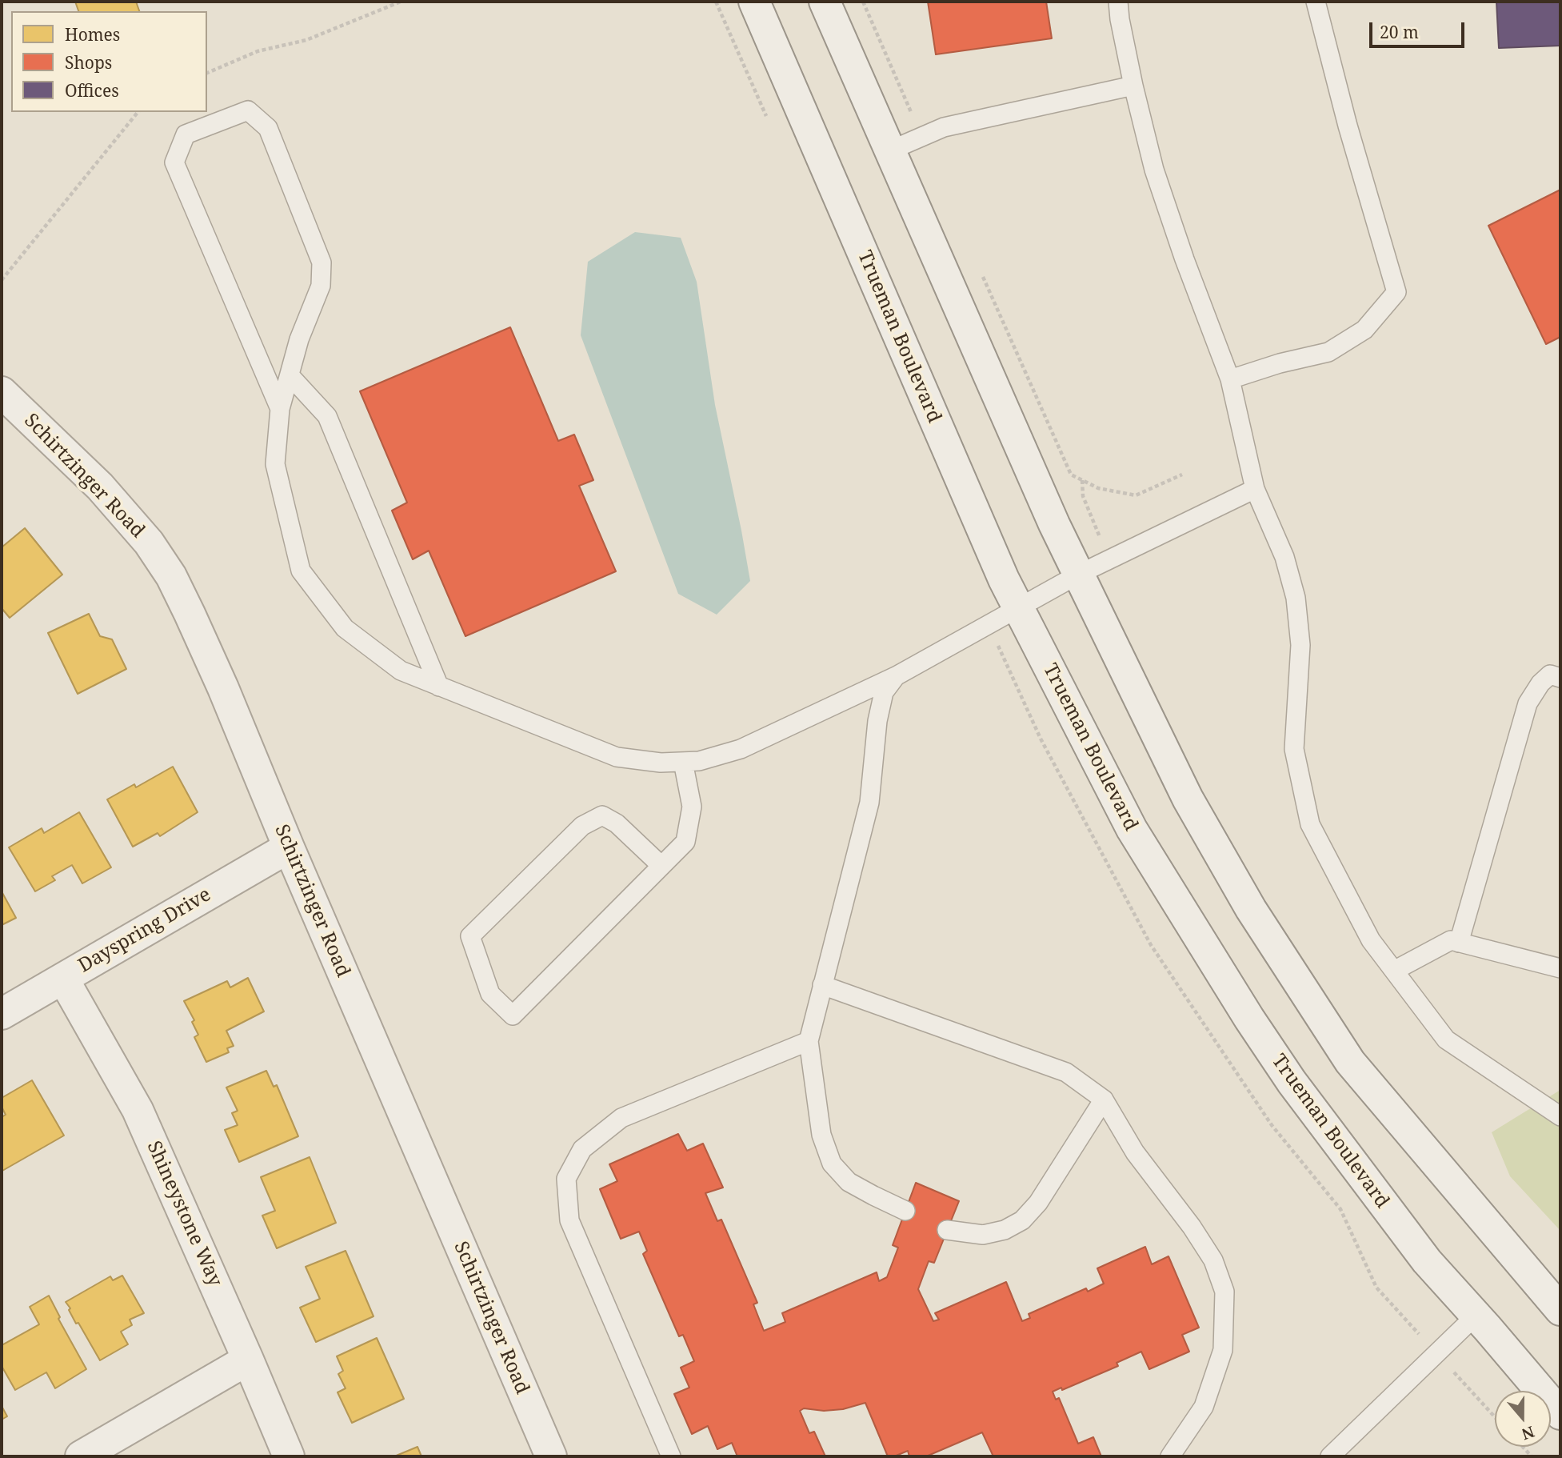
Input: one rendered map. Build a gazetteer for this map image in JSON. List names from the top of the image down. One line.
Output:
{"streets":{"main road":["Trueman Boulevard","Schirtzinger Road","Dayspring Drive","Shineystone Way"]},"crossings":[["Schirtzinger Road","Dayspring Drive"],["Dayspring Drive","Shineystone Way"]],"legend":["Homes","Shops","Offices"],"scale_bar":"20 m","north":"bottom"}
